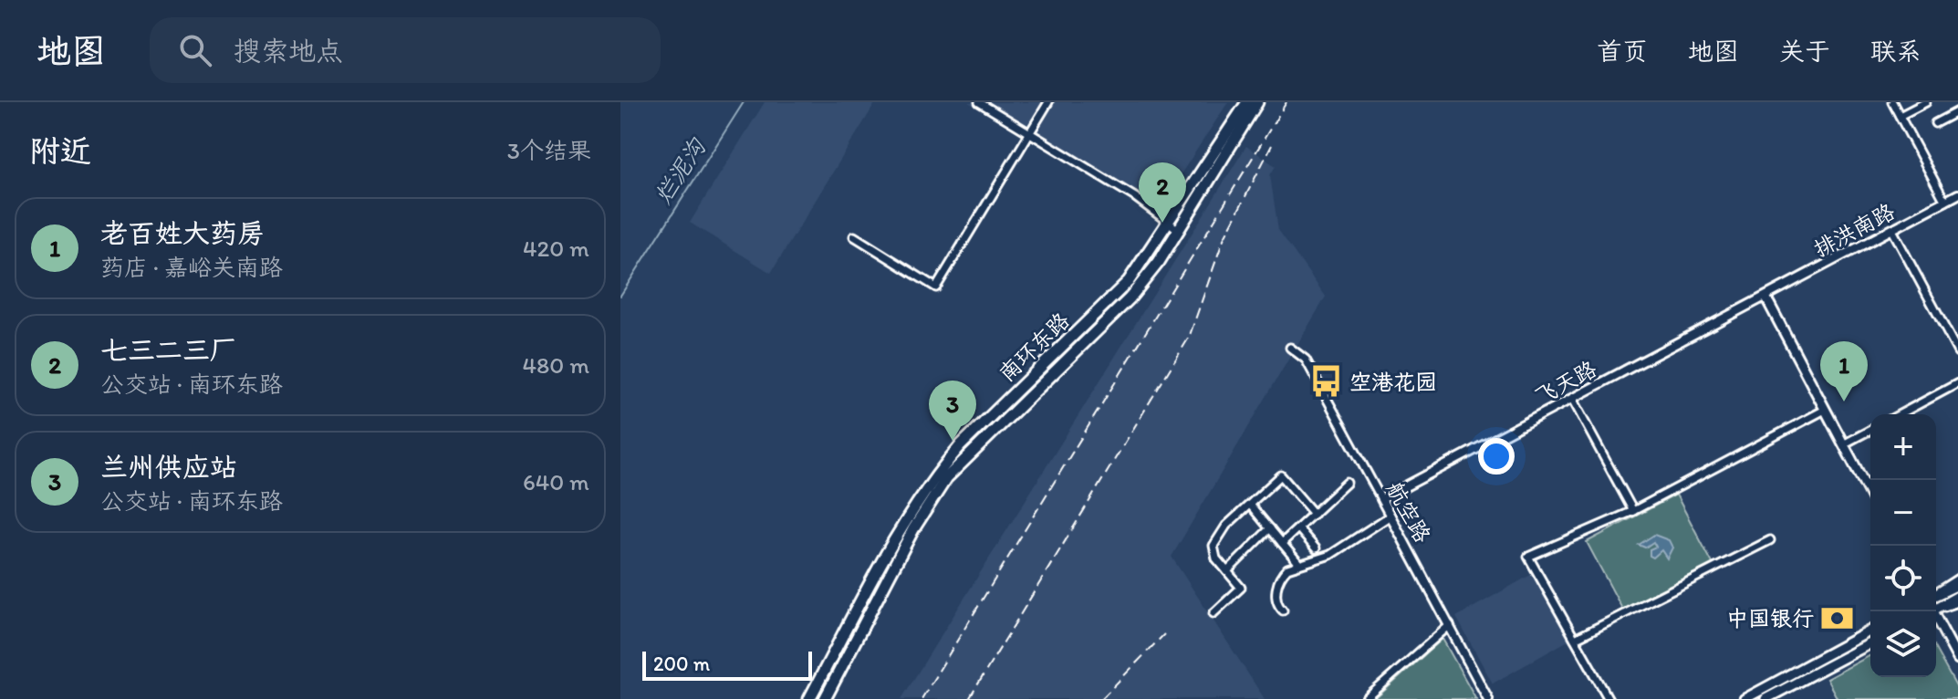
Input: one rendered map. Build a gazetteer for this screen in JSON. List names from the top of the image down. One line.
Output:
{"streets":{"highway":["南环东路"],"street":["排洪南路","飞天路","航空路"]},"crossings":[["排洪南路","飞天路"],["飞天路","航空路"]],"water":["烂泥沟"],"places":{"bus stop":["空港花园"],"bank":["中国银行"]},"scale_bar":"200 m","page":{"header":"地图","search":"搜索地点","nav":["首页","地图","关于","联系"],"heading":["附近","3个结果"],"pins":["2","1","3"],"list":[{"mark":"1","name":"老百姓大药房","note":"药店 · 嘉峪关南路","value":"420 m"},{"mark":"2","name":"七三二三厂","note":"公交站 · 南环东路","value":"480 m"},{"mark":"3","name":"兰州供应站","note":"公交站 · 南环东路","value":"640 m"}],"map_buttons":["+","−"],"scale":"200 m"}}
